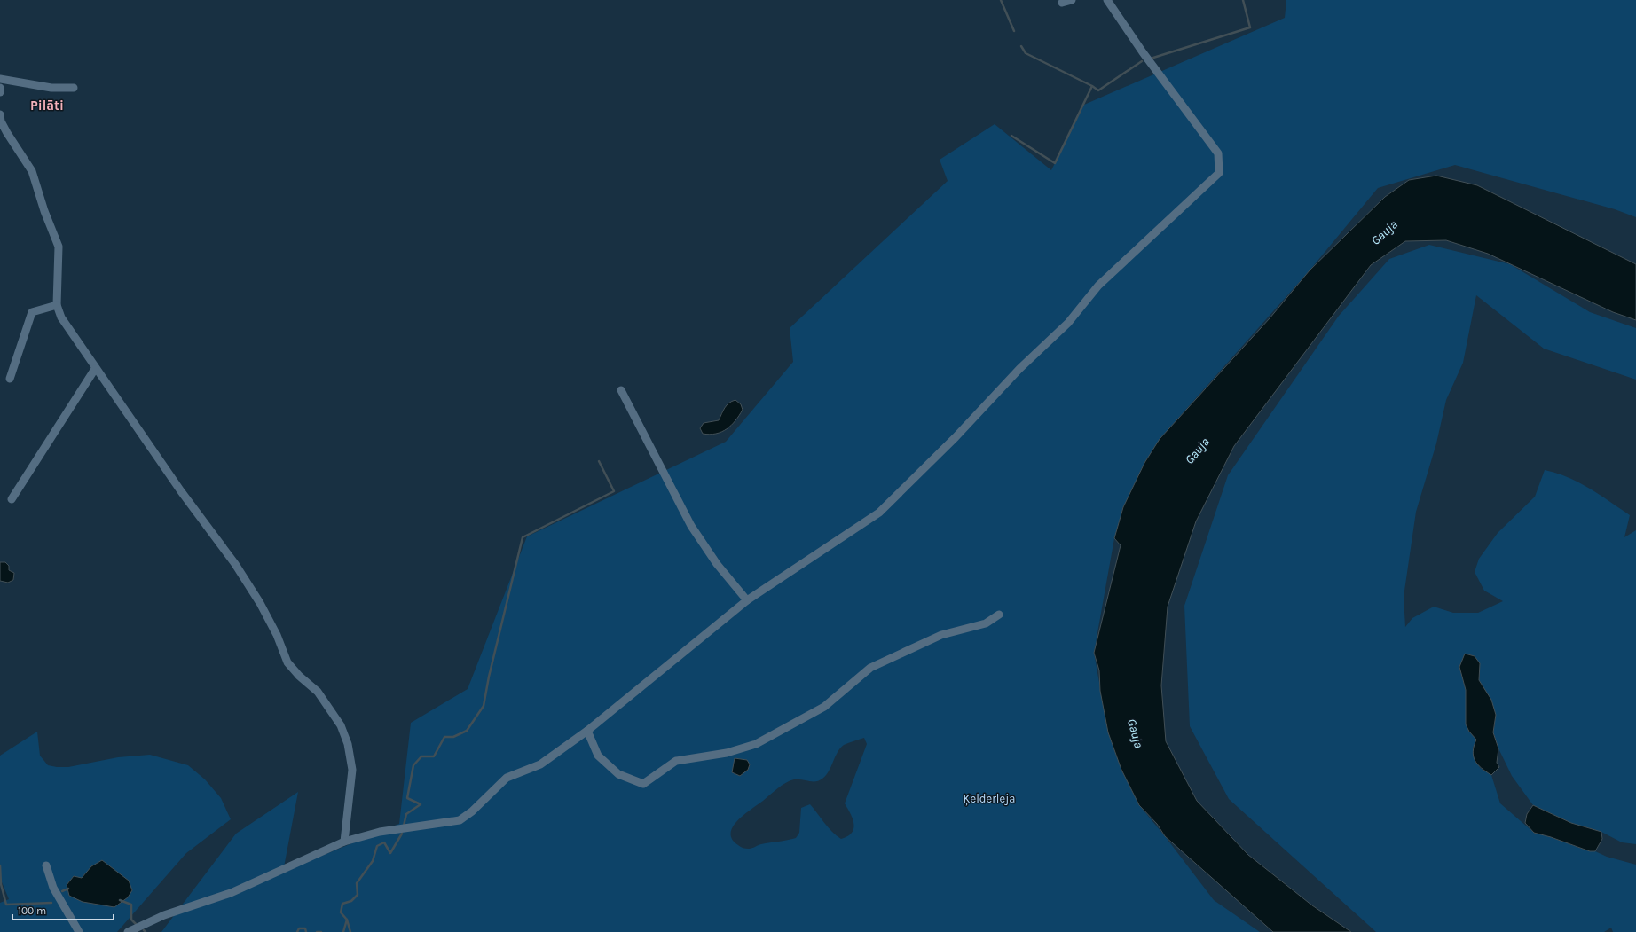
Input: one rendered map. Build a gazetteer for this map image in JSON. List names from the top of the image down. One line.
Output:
{"districts":["Pilāti"],"water":["Gauja"],"parks":["Ķelderleja"],"scale_bar":"100 m"}
